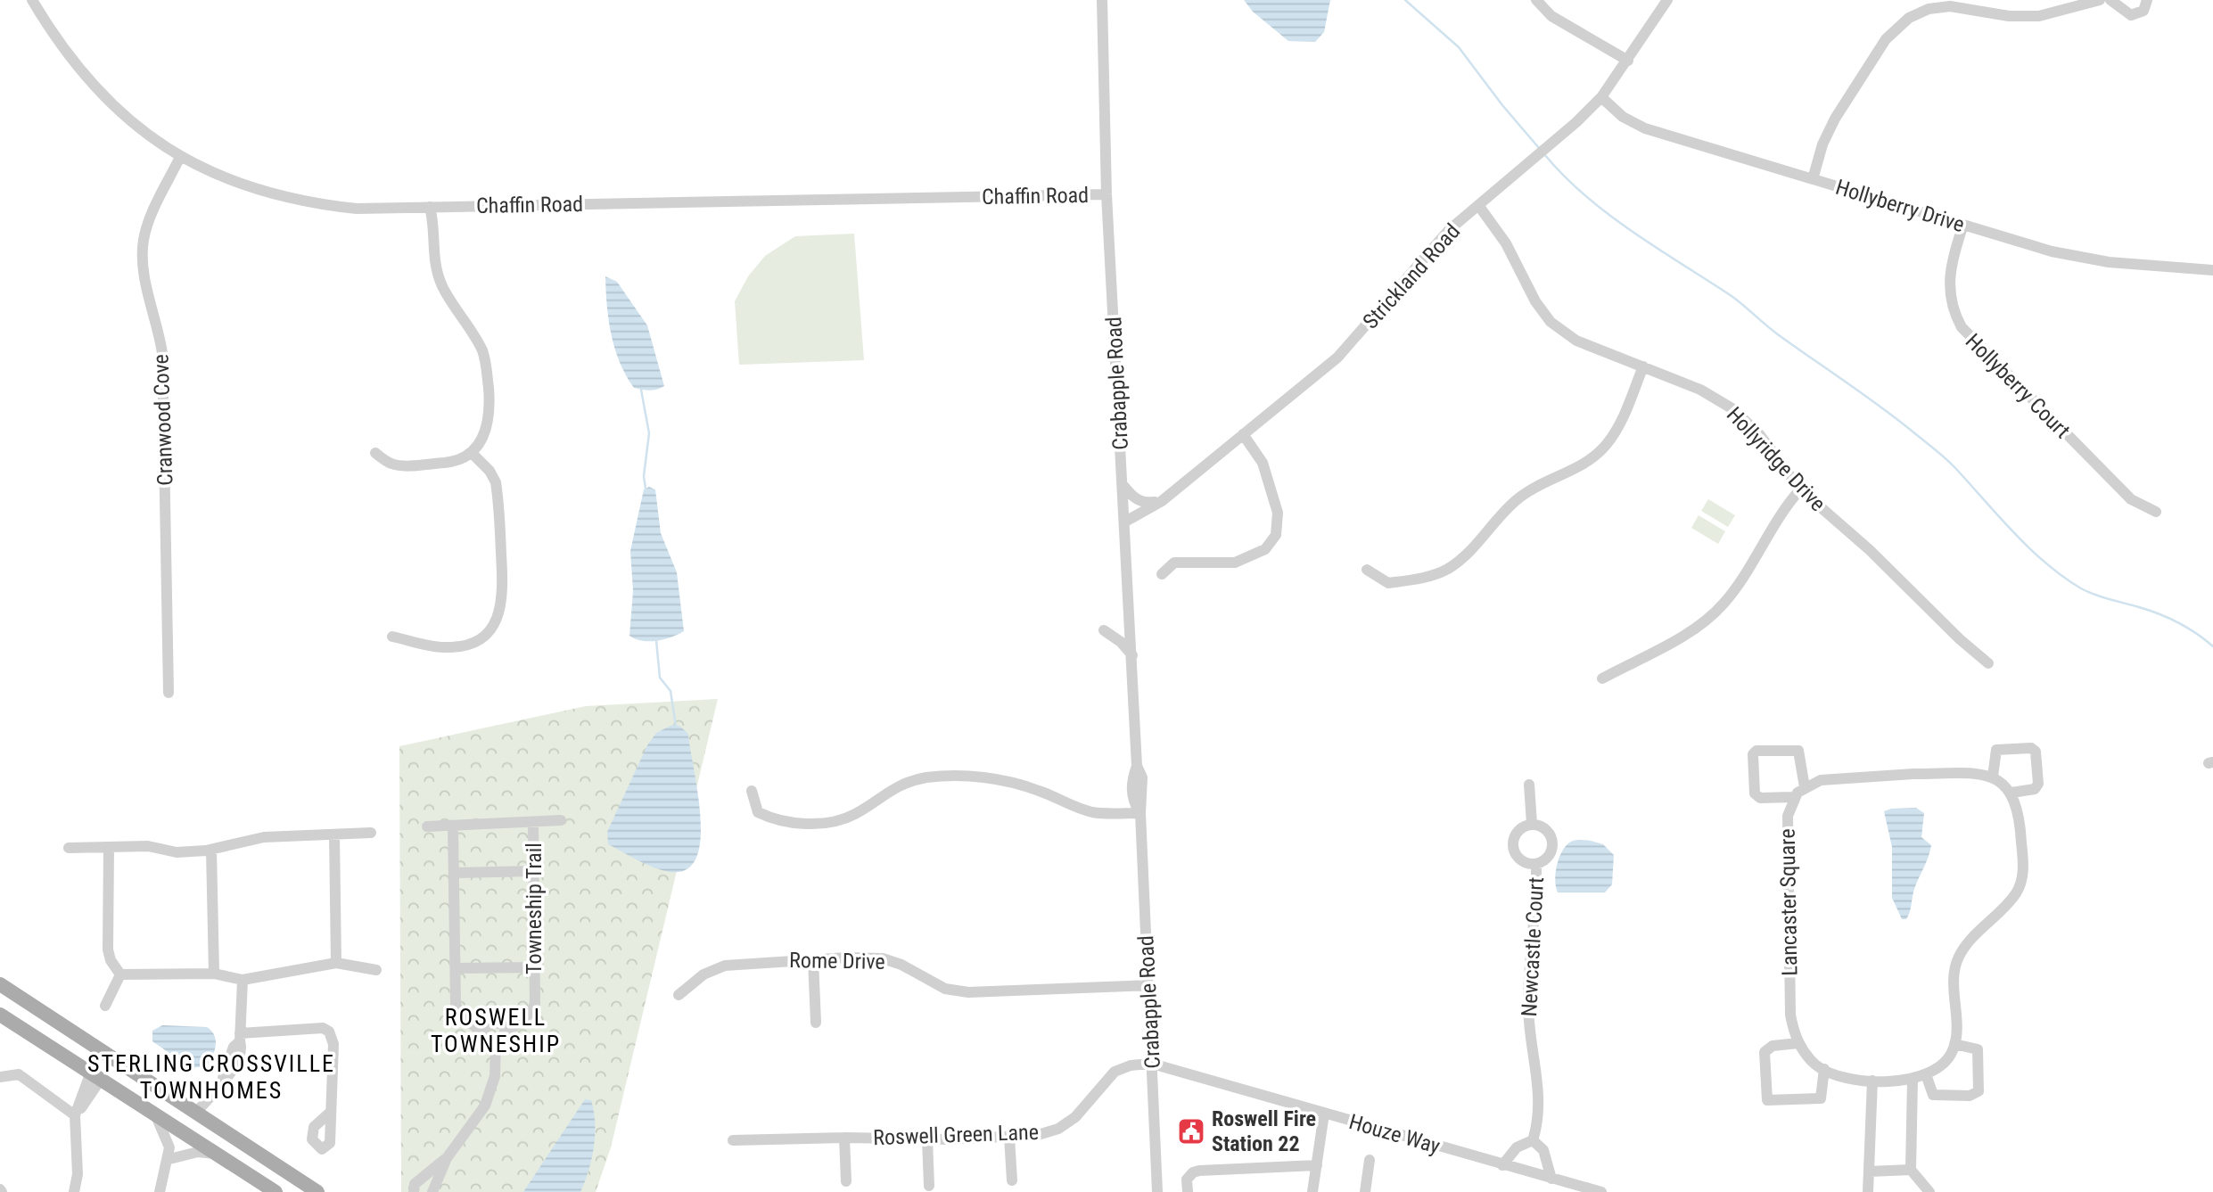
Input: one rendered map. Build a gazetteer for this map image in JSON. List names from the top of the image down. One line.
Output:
{"streets":{"street":["Chaffin Road","Hollyberry Drive","Strickland Road","Crabapple Road","Hollyberry Court","Cranwood Cove","Hollyridge Drive","Lancaster Square","Towneship Trail","Newcastle Court","Rome Drive","Houze Way","Roswell Green Lane"]},"crossings":[["Chaffin Road","Crabapple Road"],["Chaffin Road","Cranwood Cove"],["Hollyberry Drive","Strickland Road"],["Hollyberry Drive","Hollyberry Court"],["Strickland Road","Crabapple Road"],["Strickland Road","Hollyridge Drive"],["Crabapple Road","Rome Drive"],["Crabapple Road","Houze Way"],["Crabapple Road","Roswell Green Lane"],["Houze Way","Roswell Green Lane"]],"districts":["ROSWELL TOWNESHIP","STERLING CROSSVILLE TOWNHOMES"],"places":{"public building":["Roswell Fire Station 22"]}}
